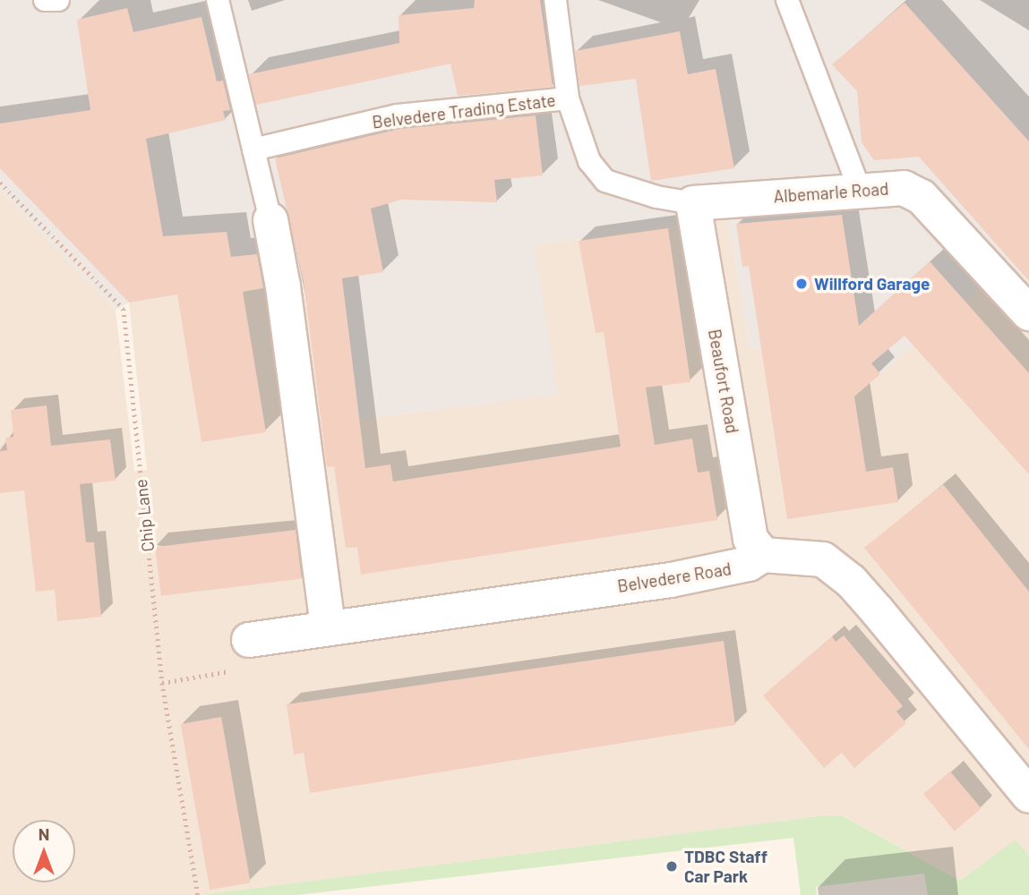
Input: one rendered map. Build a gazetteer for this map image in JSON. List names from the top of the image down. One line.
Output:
{"streets":{"street":["Albemarle Road","Beaufort Road","Belvedere Road"],"lane":["Belvedere Trading Estate"],"path":["Chip Lane"]},"crossings":[["Belvedere Trading Estate","Albemarle Road"],["Belvedere Trading Estate","Beaufort Road"],["Albemarle Road","Beaufort Road"],["Beaufort Road","Belvedere Road"]],"places":["Willford Garage","TDBC Staff Car Park"],"north":"top"}
